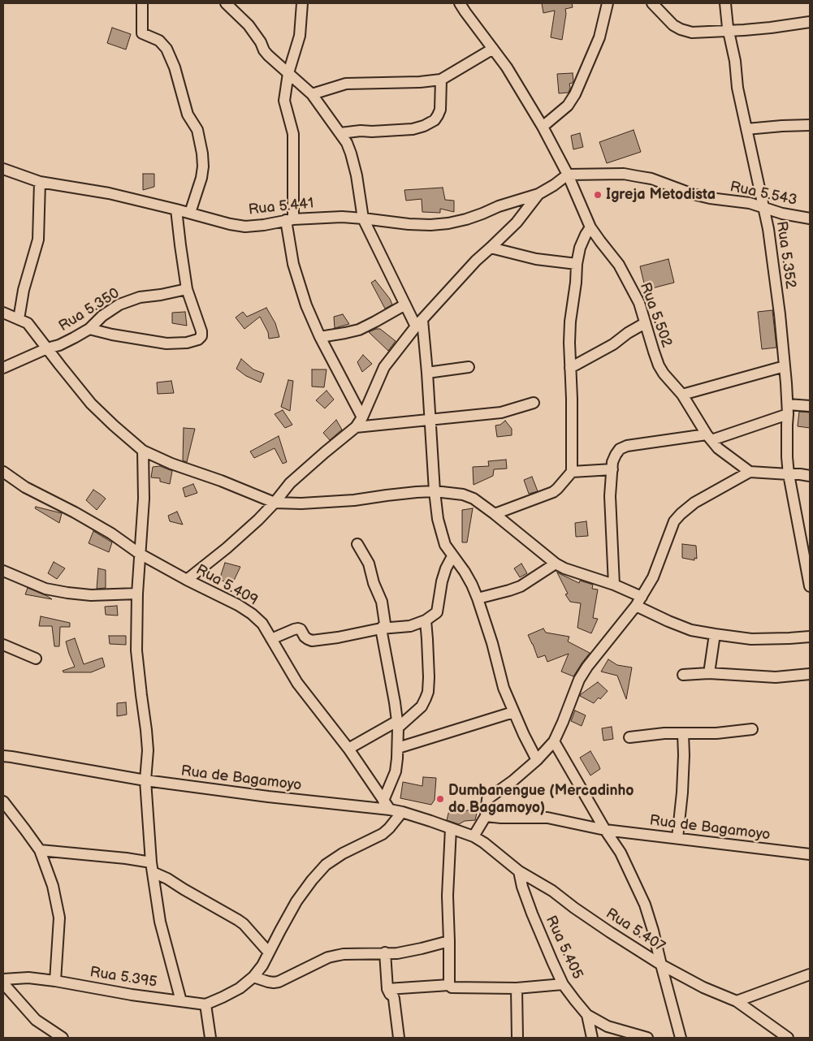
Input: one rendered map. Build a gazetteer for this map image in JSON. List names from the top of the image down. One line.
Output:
{"streets":{"street":["Rua 5.543","Rua 5.441","Rua 5.352","Rua 5.350","Rua 5.502","Rua 5.409","Rua de Bagamoyo","Rua 5.407","Rua 5.405","Rua 5.395"]},"crossings":[["Rua 5.543","Rua 5.352"],["Rua 5.543","Rua 5.502"],["Rua 5.409","Rua de Bagamoyo"],["Rua de Bagamoyo","Rua 5.407"],["Rua 5.407","Rua 5.405"]],"places":["Igreja Metodista","Dumbanengue (Mercadinho do Bagamoyo)"]}
